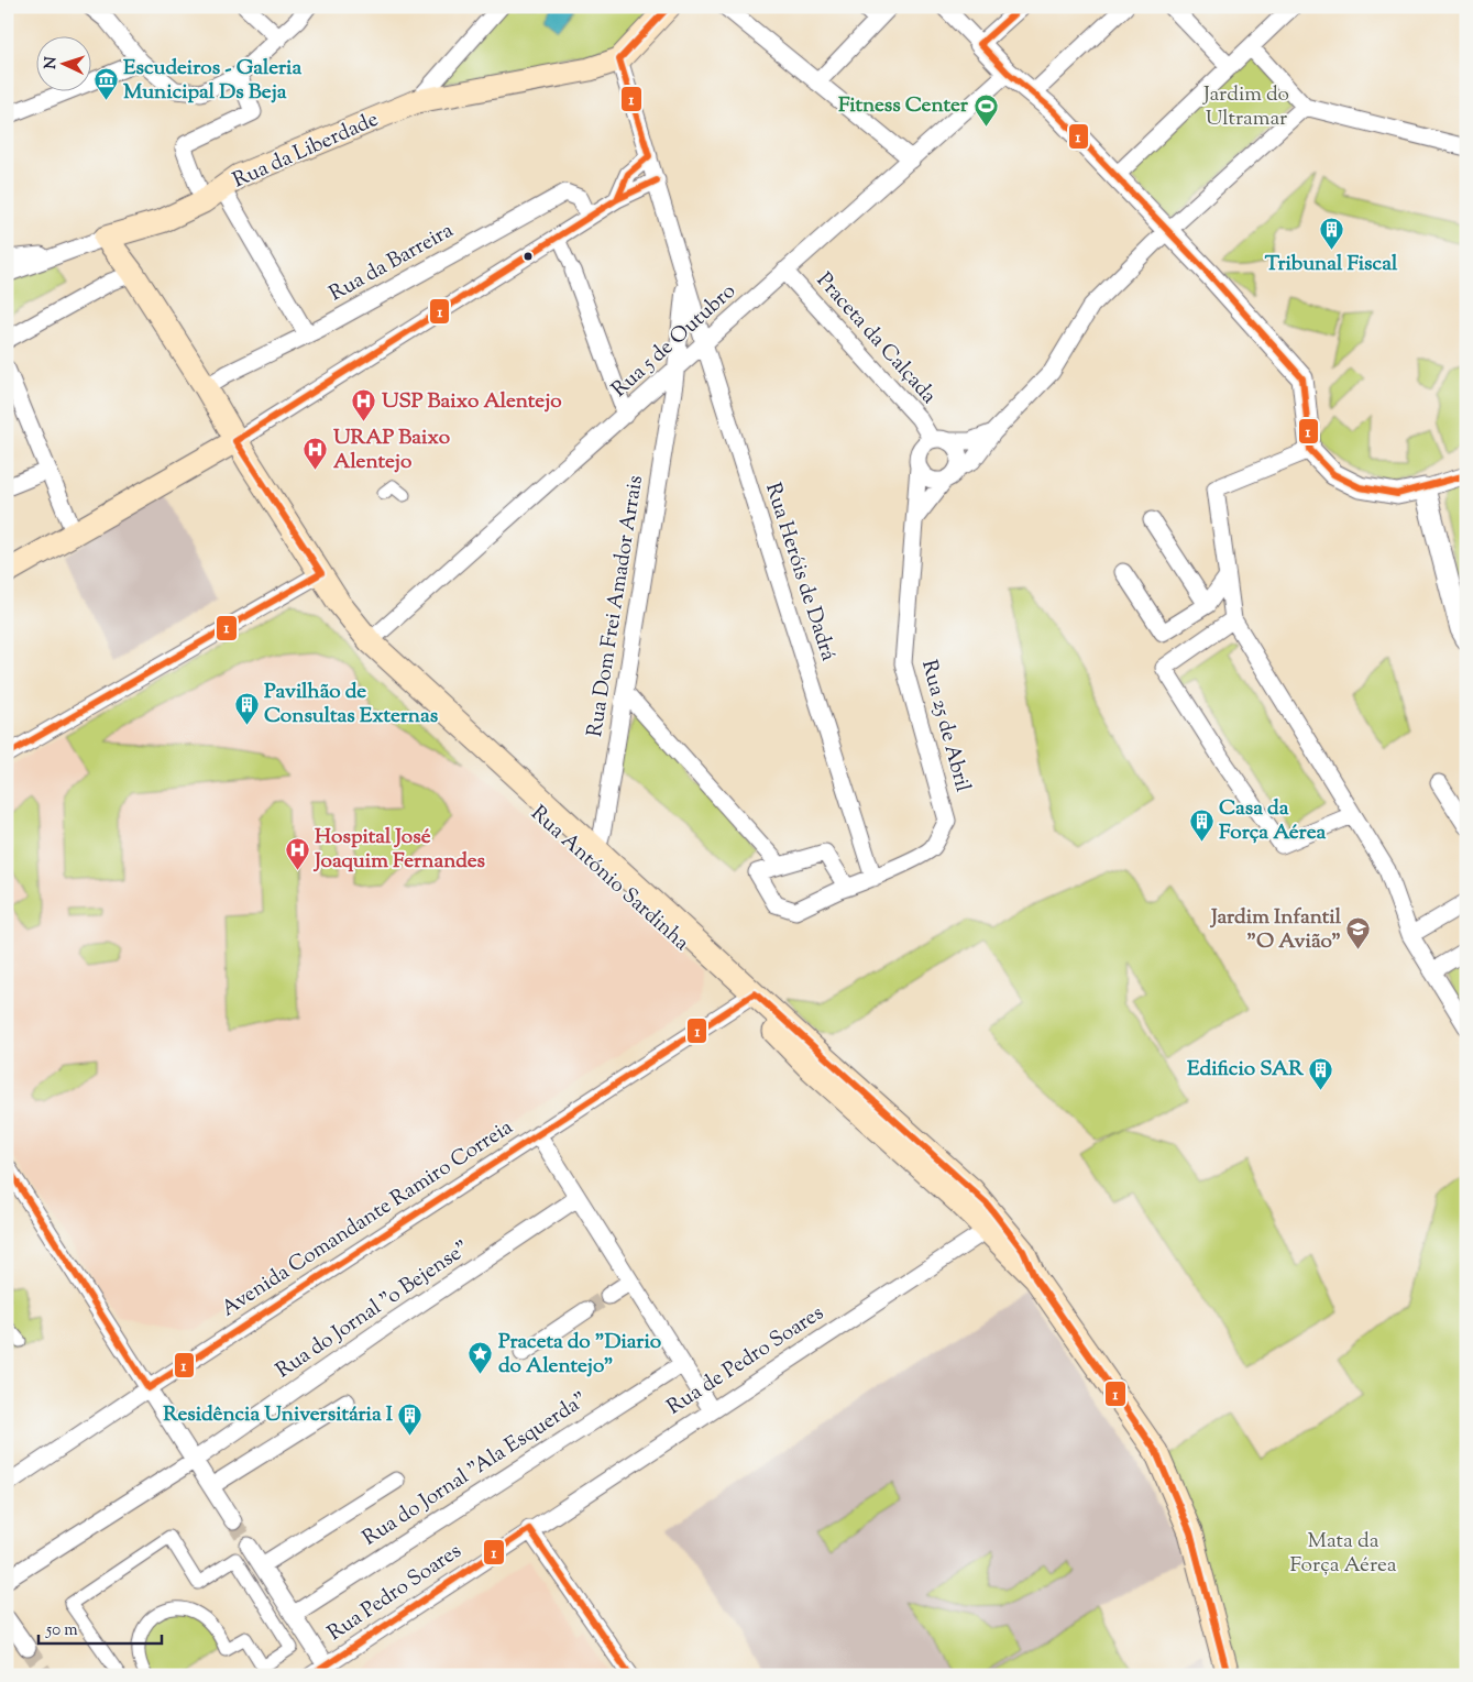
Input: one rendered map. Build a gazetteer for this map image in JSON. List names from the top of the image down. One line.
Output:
{"streets":{"main road":["Rua da Liberdade","Rua António Sardinha"],"street":["Rua da Barreira","Praceta da Calçada","Rua 5 de Outubro","Rua Heróis de Dadrá","Rua Dom Frei Amador Arrais","Rua 25 de Abril","Avenida Comandante Ramiro Correia","Rua do Jornal \"o Bejense\"","Rua de Pedro Soares","Rua do Jornal \"Ala Esquerda\"","Rua Pedro Soares"]},"crossings":[["Rua da Liberdade","Rua Heróis de Dadrá"],["Rua da Liberdade","Rua António Sardinha"],["Rua da Barreira","Rua António Sardinha"],["Praceta da Calçada","Rua 5 de Outubro"],["Praceta da Calçada","Rua 25 de Abril"],["Rua 5 de Outubro","Rua Heróis de Dadrá"],["Rua 5 de Outubro","Rua Dom Frei Amador Arrais"],["Rua 5 de Outubro","Rua António Sardinha"],["Rua Heróis de Dadrá","Rua Dom Frei Amador Arrais"],["Rua Heróis de Dadrá","Rua 25 de Abril"],["Rua Dom Frei Amador Arrais","Rua António Sardinha"],["Rua António Sardinha","Avenida Comandante Ramiro Correia"],["Rua António Sardinha","Rua de Pedro Soares"],["Rua de Pedro Soares","Rua Pedro Soares"]],"parks":["Jardim do Ultramar","Mata da Força Aérea"],"places":{"museum":["Escudeiros - Galeria Municipal Ds Beja"],"sports":["Fitness Center"],"building":["Tribunal Fiscal","Pavilhão de Consultas Externas","Casa da Força Aérea","Edificio SAR","Residência Universitária I"],"hospital":["USP Baixo Alentejo","URAP Baixo Alentejo","Hospital José Joaquim Fernandes"],"school or university":["Jardim Infantil \"O Avião\""],"place":["Praceta do \"Diario do Alentejo\""]},"lines":["transit line 1"],"scale_bar":"50 m","north":"left"}
